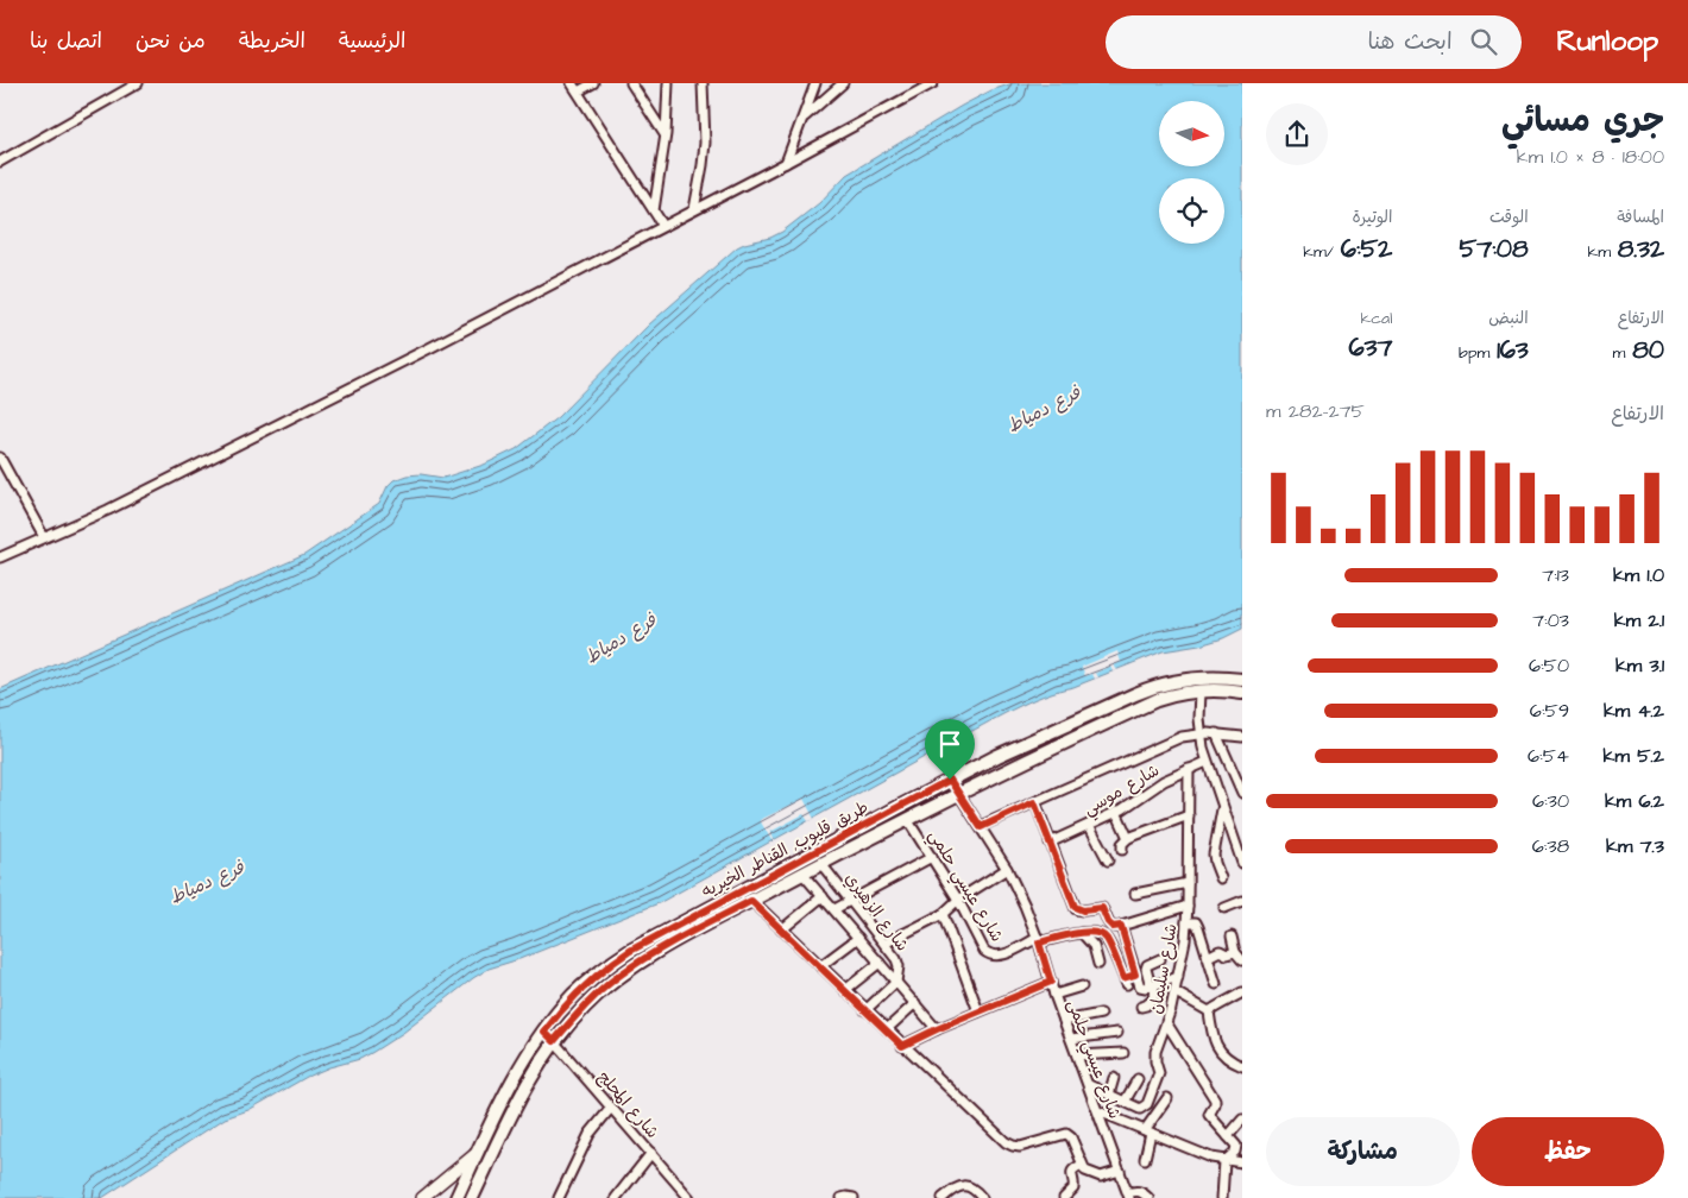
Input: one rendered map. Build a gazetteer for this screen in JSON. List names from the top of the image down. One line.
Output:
{"streets":{"main road":["طريق قليوب, القناطر الخيريه"],"street":["شارع موسي","شارع عيسي حلمي","شارع الزهيري","شارع سليمان","شارع عيسي حلمى","شارع المحلج"]},"crossings":[["شارع موسي","شارع سليمان"],["طريق قليوب, القناطر الخيريه","شارع عيسي حلمي"],["طريق قليوب, القناطر الخيريه","شارع الزهيري"],["طريق قليوب, القناطر الخيريه","شارع عيسي حلمى"],["طريق قليوب, القناطر الخيريه","شارع المحلج"],["شارع عيسي حلمي","شارع عيسي حلمى"],["شارع سليمان","شارع عيسي حلمى"]],"water":["فرع دمياط"],"north":"right","page":{"header":"Runloop","search":"ابحث هنا","nav":["الرئيسية","الخريطة","من نحن","اتصل بنا"],"heading":["جري مسائي","18:00 · 8 × 1.0 km"],"stats":[["المسافة","8.32 km"],["الوقت","57:08"],["الوتيرة","6:52 /km"],["الارتفاع","80 m"],["النبض","163 bpm"],["kcal","637"]],"chart":["الارتفاع","275–282 m"],"list":[{"name":"1.0 km","note":"7:13"},{"name":"2.1 km","note":"7:03"},{"name":"3.1 km","note":"6:50"},{"name":"4.2 km","note":"6:59"},{"name":"5.2 km","note":"6:54"},{"name":"6.2 km","note":"6:30"},{"name":"7.3 km","note":"6:38"}],"buttons":["حفظ","مشاركة"]}}
